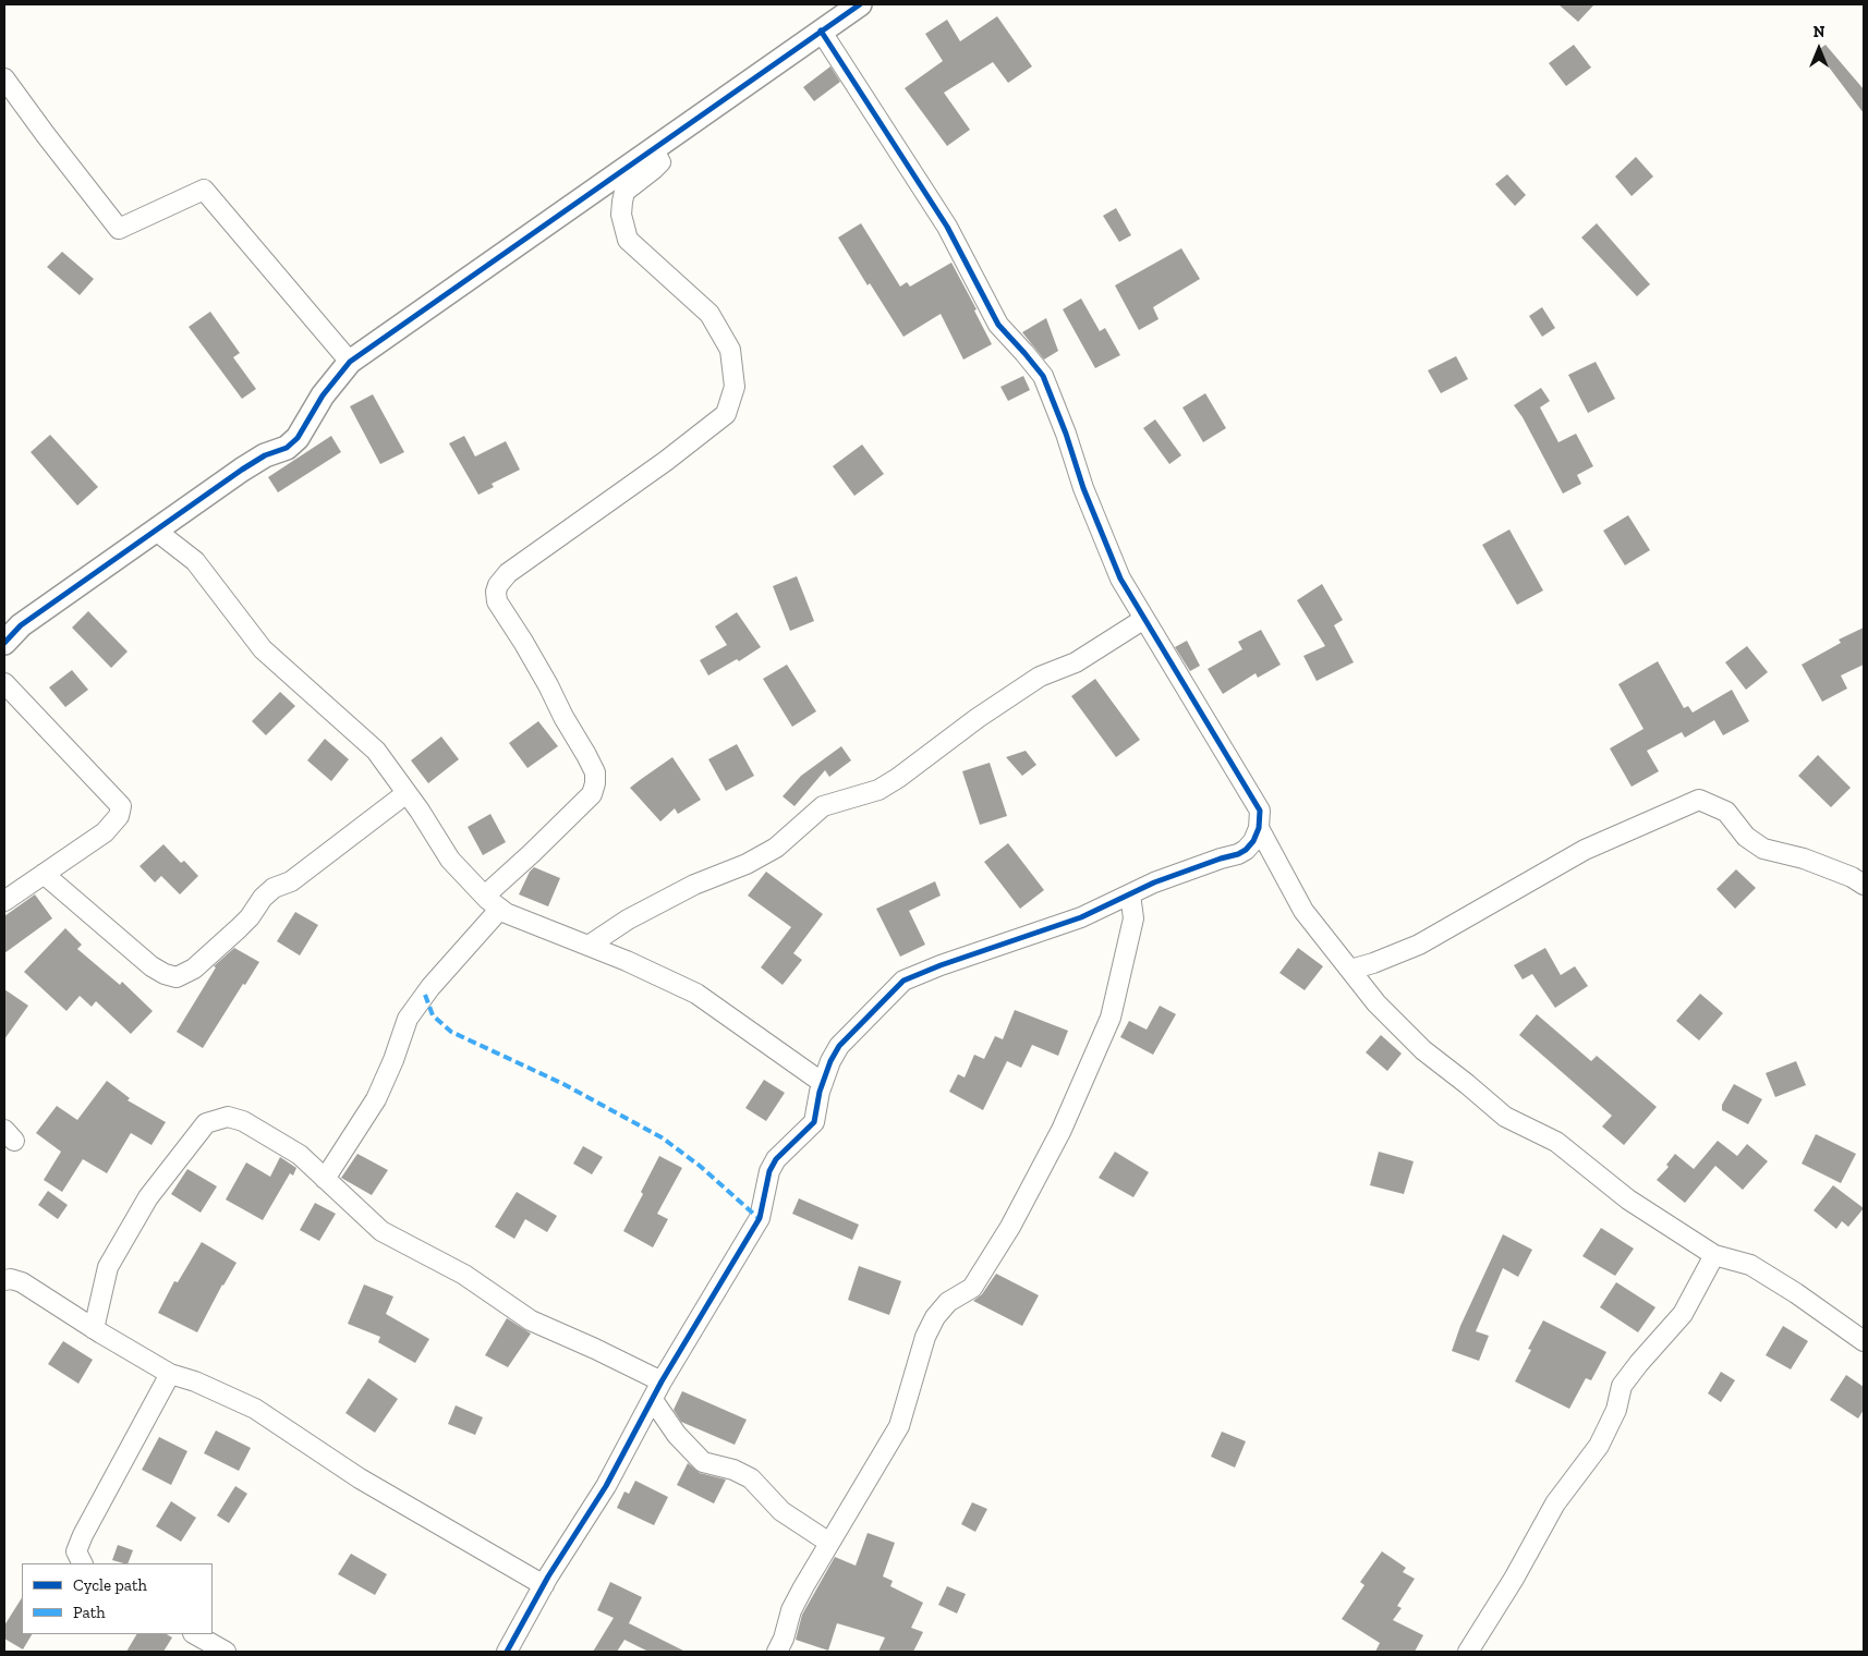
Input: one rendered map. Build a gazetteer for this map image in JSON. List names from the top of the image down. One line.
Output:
{"legend":["Cycle path","Path"],"north":"top"}
